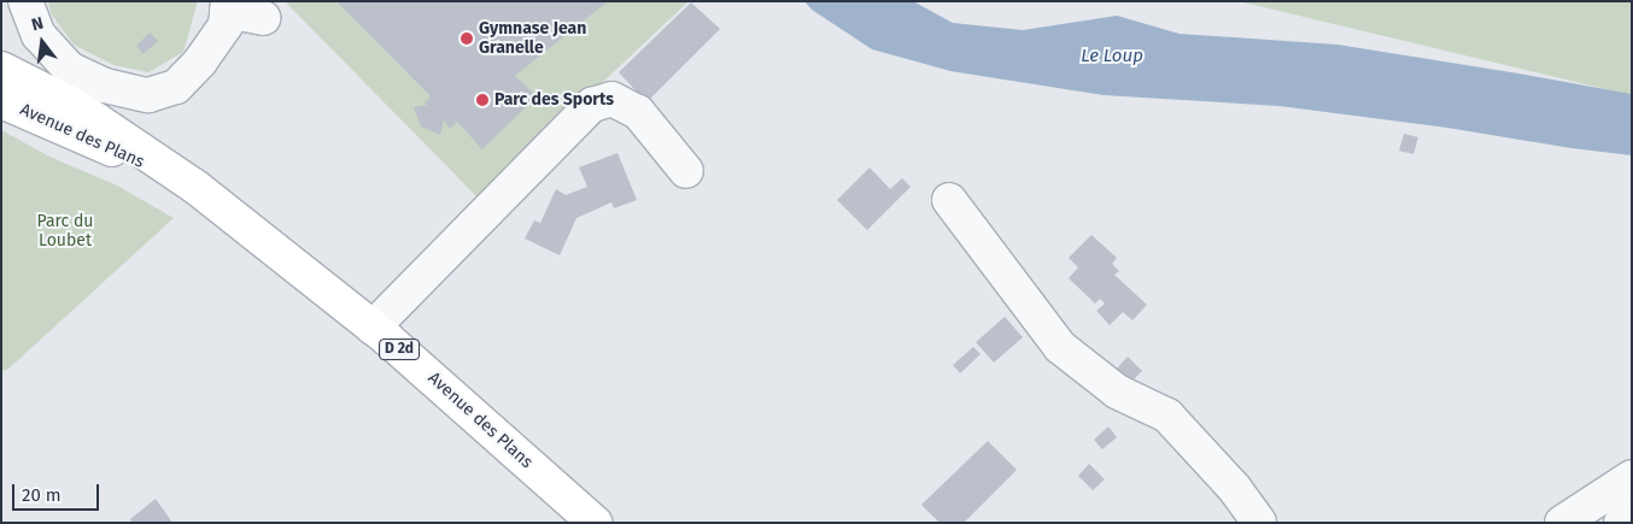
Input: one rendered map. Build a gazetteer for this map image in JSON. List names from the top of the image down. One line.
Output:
{"streets":{"main road":["Avenue des Plans","D 2d"]},"water":["Le Loup"],"parks":["Parc du Loubet"],"places":["Gymnase Jean Granelle","Parc des Sports"],"scale_bar":"20 m","north":"top"}
